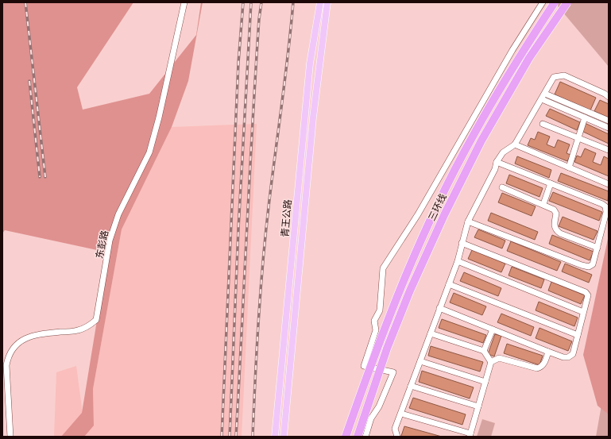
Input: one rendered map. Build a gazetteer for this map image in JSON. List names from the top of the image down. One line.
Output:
{"streets":{"highway":["三环线"],"main road":["青王公路"],"street":["东彭路"]}}
